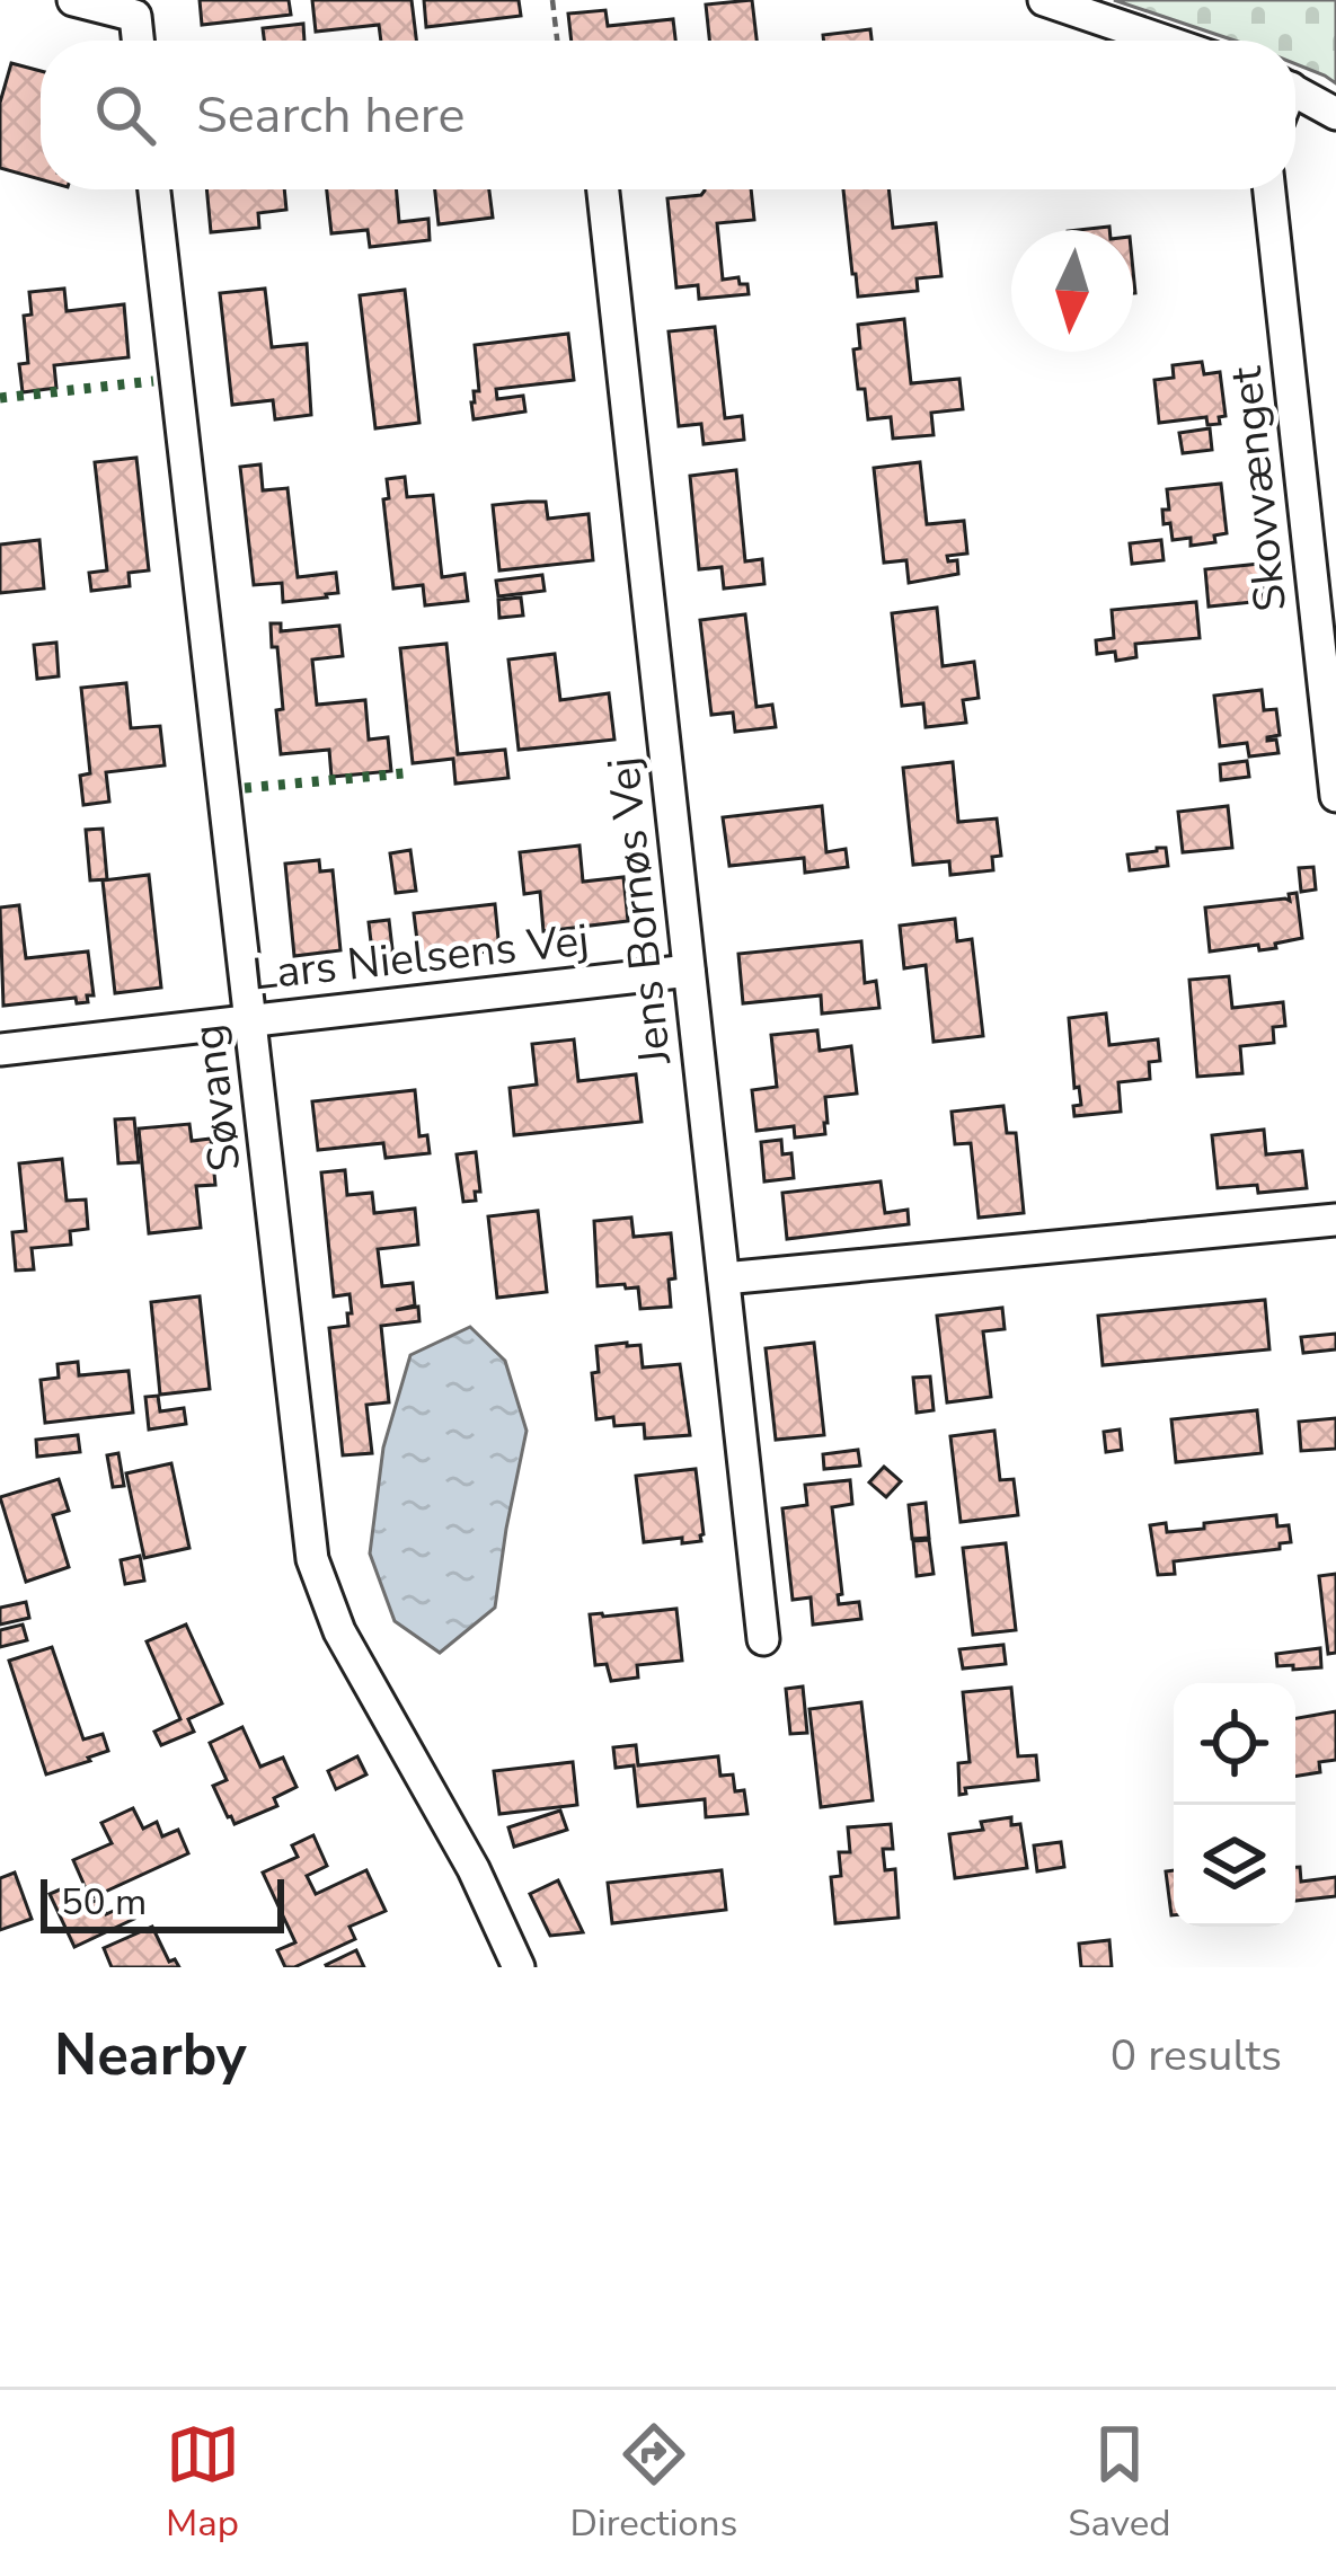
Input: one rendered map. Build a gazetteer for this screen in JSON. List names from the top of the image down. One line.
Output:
{"streets":{"street":["Skovvænget","Jens Bornøs Vej","Lars Nielsens Vej","Søvang"]},"crossings":[["Jens Bornøs Vej","Lars Nielsens Vej"],["Lars Nielsens Vej","Søvang"]],"scale_bar":"50 m","north":"bottom","page":{"search":"Search here","scale":"50 m","heading":["Nearby","0 results"],"nav":["Map","Directions","Saved"]}}
